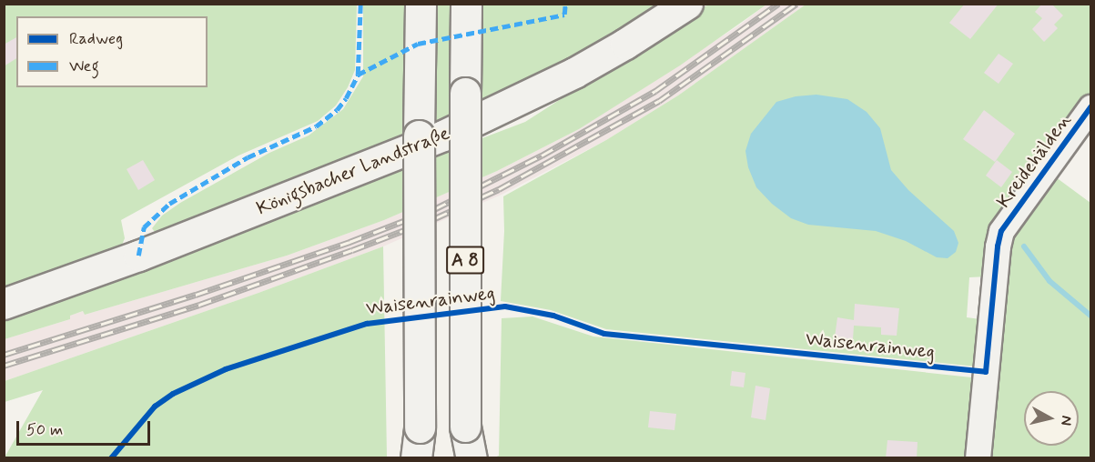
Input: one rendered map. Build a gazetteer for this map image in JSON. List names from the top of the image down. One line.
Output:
{"streets":{"main road":["Königsbacher Landstraße","A 8"],"lane":["Kreidehälden"],"cycle path":["Waisenrainweg"]},"legend":["Radweg","Weg"],"scale_bar":"50 m","north":"right"}
